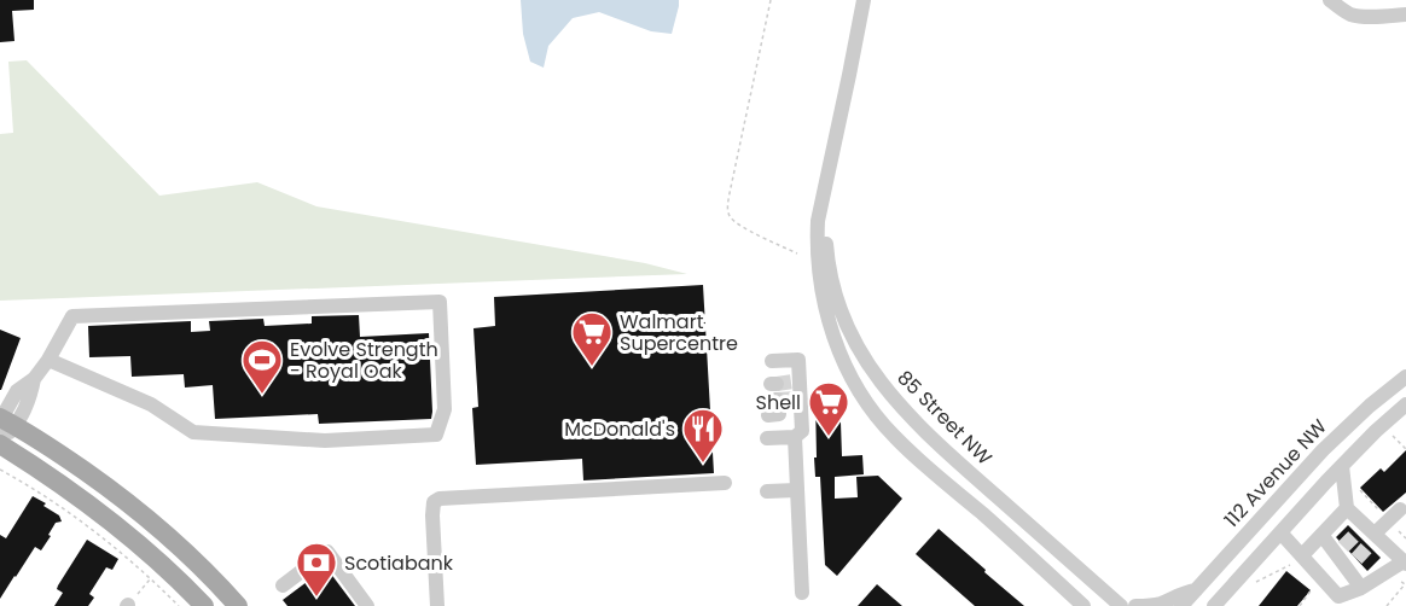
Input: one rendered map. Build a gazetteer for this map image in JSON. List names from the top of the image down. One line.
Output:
{"streets":{"street":["85 Street NW","112 Avenue NW"]},"places":{"supermarket":["Walmart Supercentre","Shell"],"sports":["Evolve Strength - Royal Oak"],"restaurant":["McDonald's"],"bank":["Scotiabank"]}}
